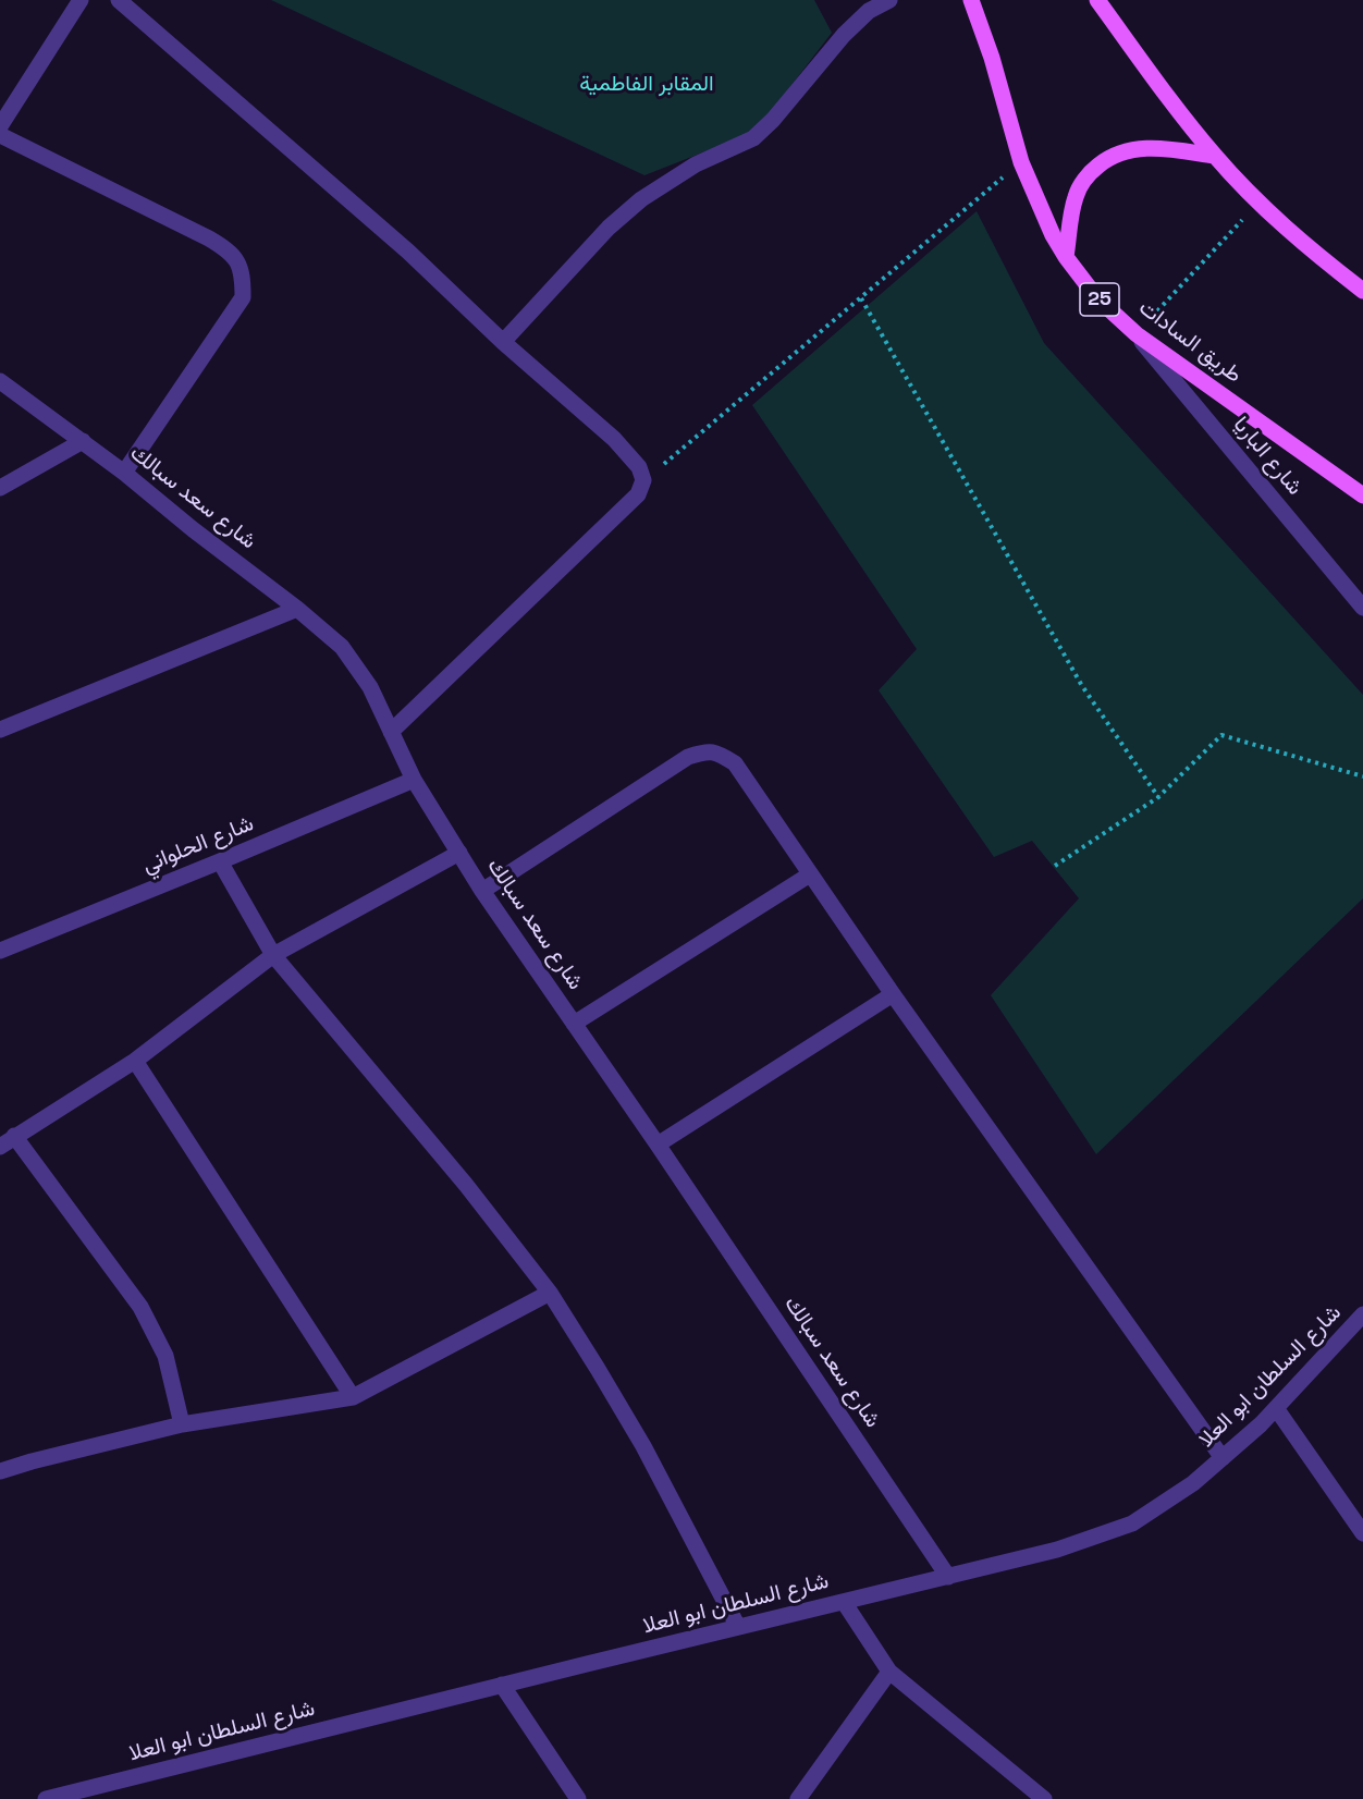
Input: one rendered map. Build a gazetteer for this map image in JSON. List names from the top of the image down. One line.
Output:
{"streets":{"main road":["25","طريق السادات"],"street":["شارع الباريا","شارع سعد سبالك","شارع الحلواني","شارع السلطان ابو العلا"]},"crossings":[["طريق السادات","شارع الباريا"],["شارع سعد سبالك","شارع الحلواني"],["شارع سعد سبالك","شارع السلطان ابو العلا"]],"parks":["المقابر الفاطمية"]}
